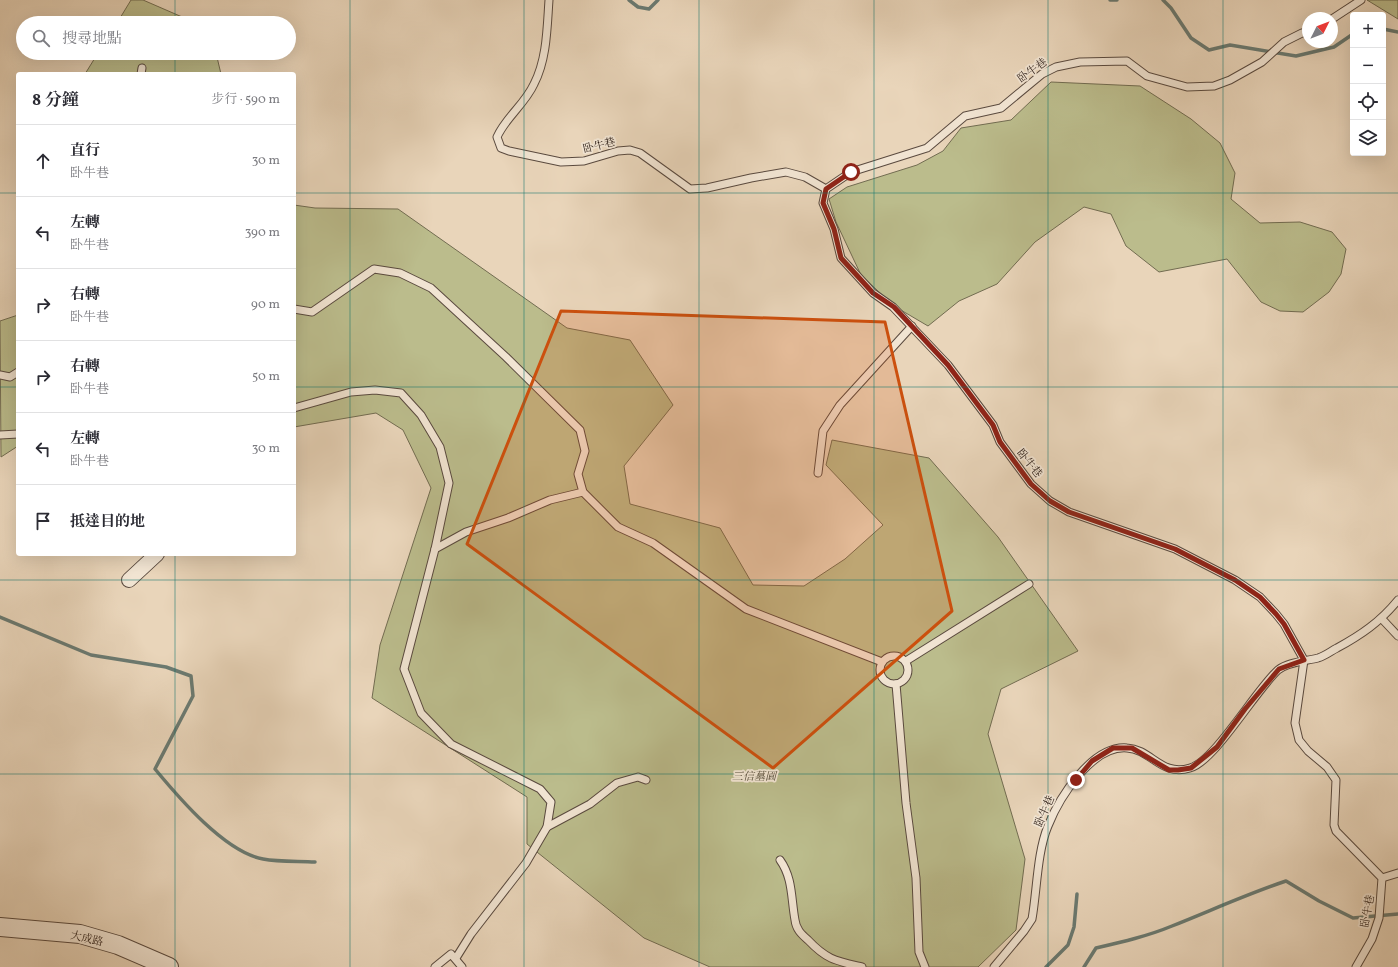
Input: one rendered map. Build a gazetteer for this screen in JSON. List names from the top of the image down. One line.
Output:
{"streets":{"street":["大成路"],"lane":["卧牛巷"]},"parks":["三信墓園"],"north":"top right","page":{"map_buttons":["+","−"],"search":"搜尋地點","heading":["8 分鐘","步行 · 590 m"],"list":[["直行","卧牛巷","30 m"],["左轉","卧牛巷","390 m"],["右轉","卧牛巷","90 m"],["右轉","卧牛巷","50 m"],["左轉","卧牛巷","30 m"],"抵達目的地"]}}
